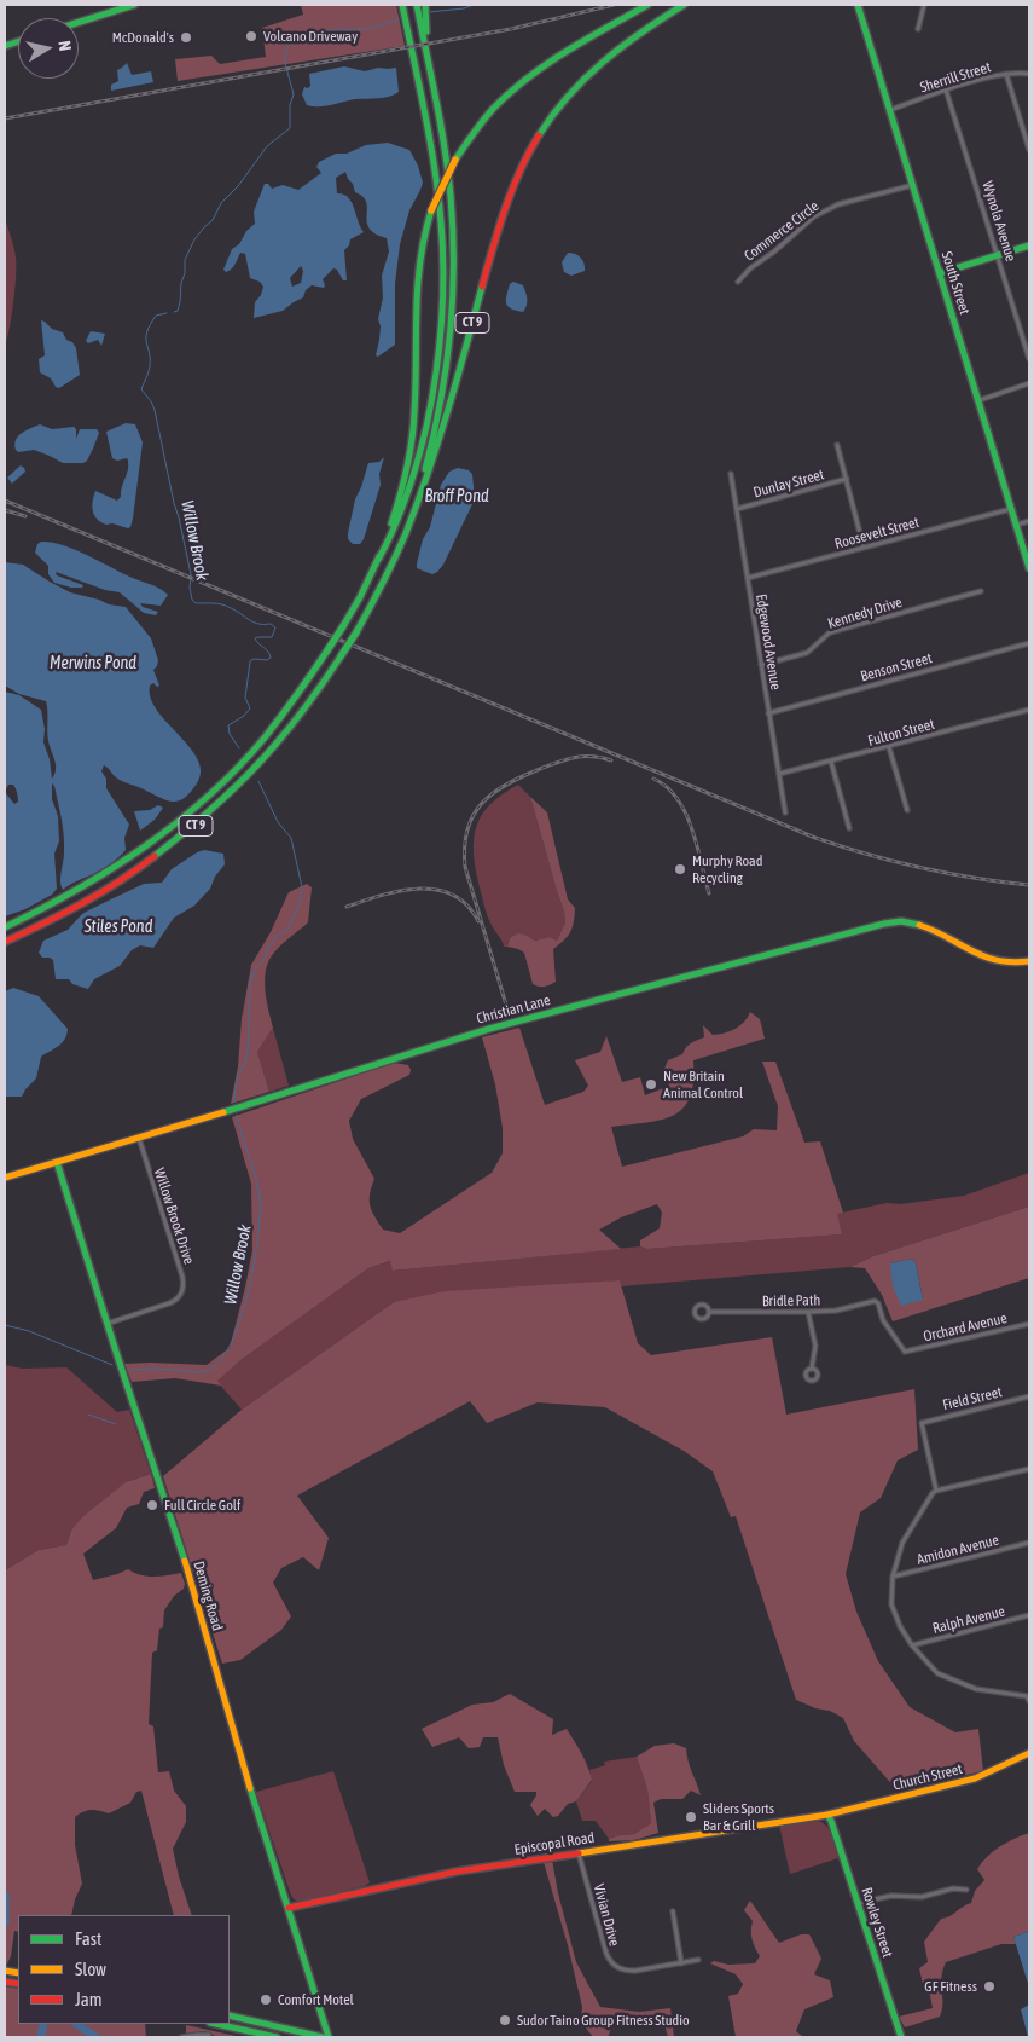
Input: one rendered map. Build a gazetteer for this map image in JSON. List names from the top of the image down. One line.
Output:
{"streets":{"main road":["South Street","CT 9","Christian Lane","Deming Road","Church Street","Episcopal Road","Rowley Street"],"street":["Sherrill Street","Wynola Avenue","Commerce Circle","Dunlay Street","Roosevelt Street","Kennedy Drive","Edgewood Avenue","Benson Street","Fulton Street","Willow Brook Drive","Bridle Path","Orchard Avenue","Field Street","Amidon Avenue","Ralph Avenue","Vivian Drive"]},"crossings":[["Sherrill Street","Wynola Avenue"],["Sherrill Street","South Street"],["Commerce Circle","South Street"],["South Street","Roosevelt Street"],["Dunlay Street","Edgewood Avenue"],["Roosevelt Street","Edgewood Avenue"],["Kennedy Drive","Edgewood Avenue"],["Edgewood Avenue","Benson Street"],["Edgewood Avenue","Fulton Street"],["Christian Lane","Willow Brook Drive"],["Christian Lane","Deming Road"],["Willow Brook Drive","Deming Road"],["Bridle Path","Orchard Avenue"],["Deming Road","Episcopal Road"],["Church Street","Episcopal Road"],["Church Street","Rowley Street"],["Episcopal Road","Vivian Drive"],["Episcopal Road","Rowley Street"]],"water":["Broff Pond","Willow Brook","Merwins Pond","Stiles Pond"],"places":["Volcano Driveway","McDonald's","Murphy Road Recycling","New Britain Animal Control","Full Circle Golf","Sliders Sports Bar & Grill","GF Fitness","Comfort Motel","Sudor Taino Group Fitness Studio"],"legend":["Fast","Slow","Jam"],"north":"right"}
